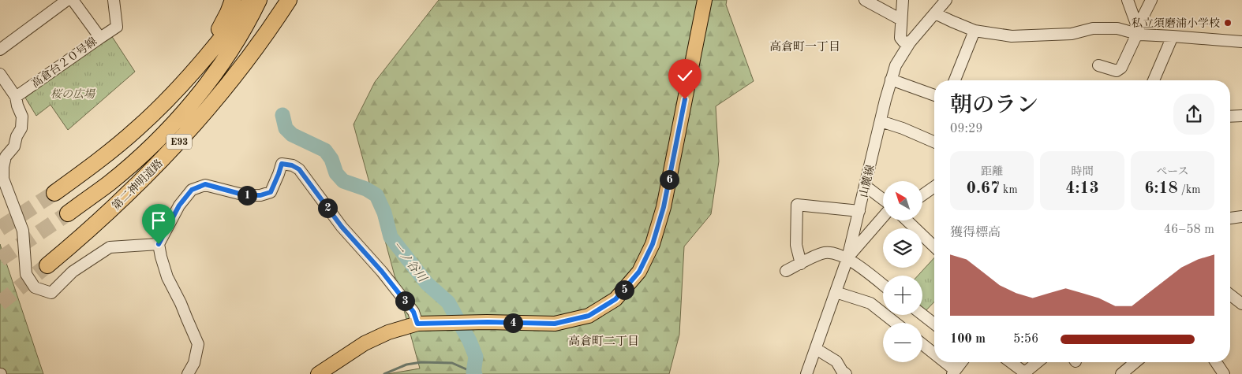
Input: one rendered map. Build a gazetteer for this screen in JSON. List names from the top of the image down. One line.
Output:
{"streets":{"highway":["E93","第二神明道路"],"street":["高倉台２０号線","山麓線"]},"districts":["高倉町一丁目","高倉町二丁目"],"water":["一ノ谷川"],"parks":["桜の広場"],"places":["私立須磨浦小学校"],"north":"top left","page":{"heading":["朝のラン","09:29"],"stats":[["距離","0.67 km"],["時間","4:13"],["ペース","6:18 /km"]],"pins":["6","1","2","5","3","4"],"map_buttons":["+","−"],"chart":["獲得標高","46–58 m"],"list":[{"name":"100 m","note":"5:56"}]}}
